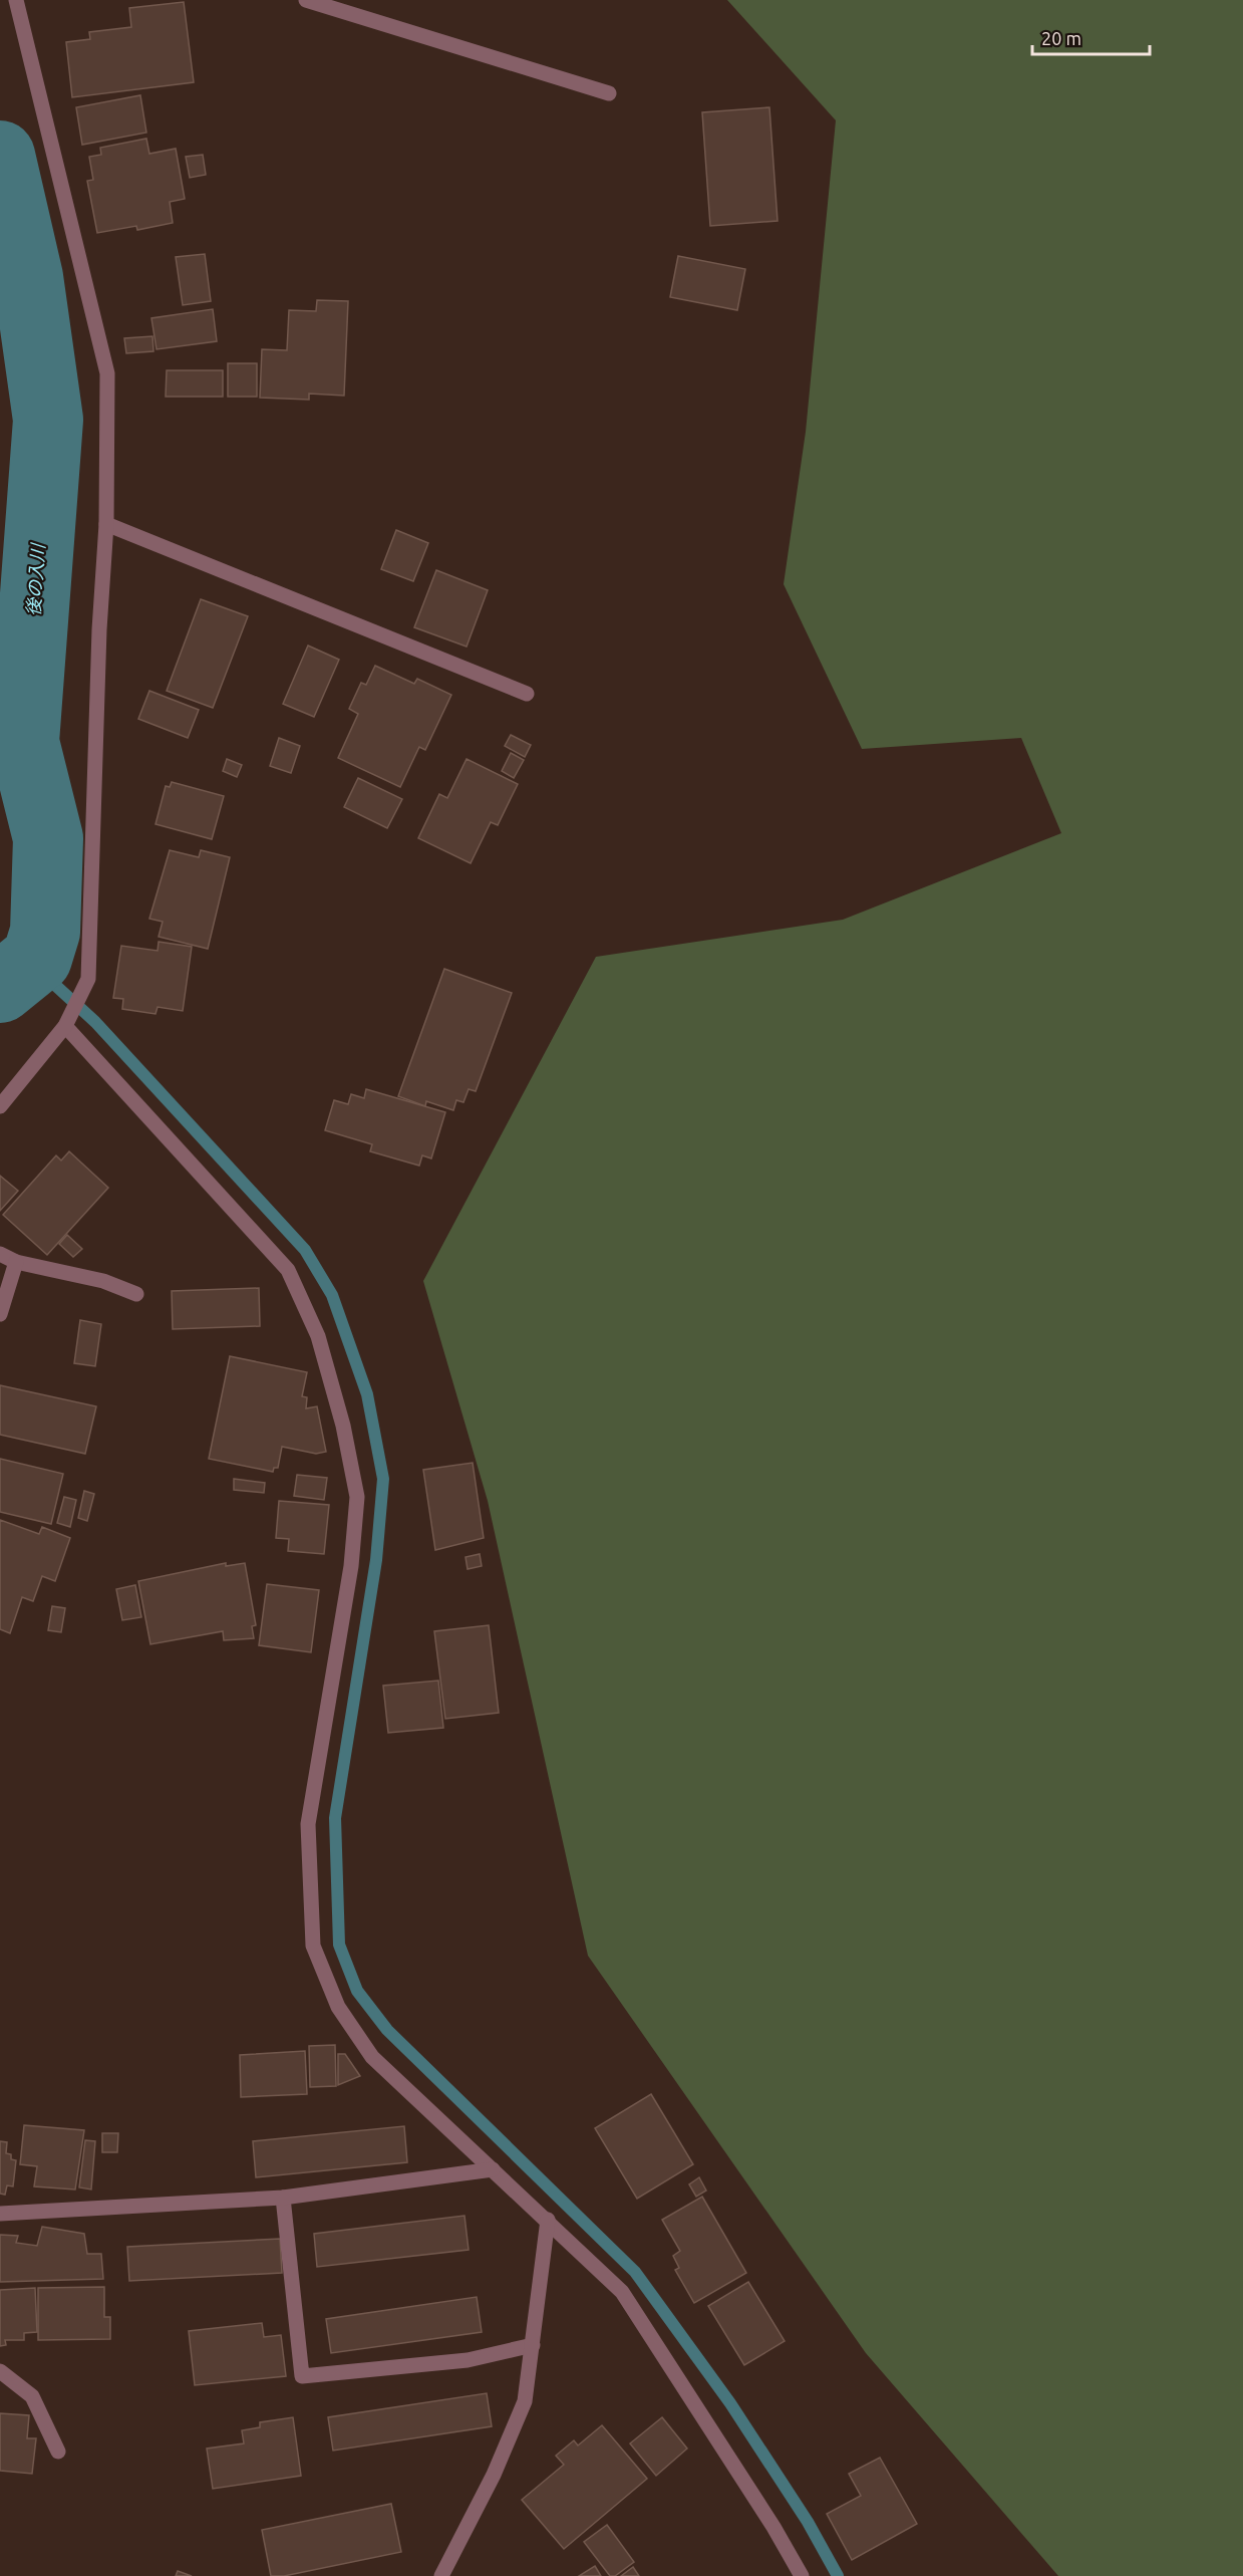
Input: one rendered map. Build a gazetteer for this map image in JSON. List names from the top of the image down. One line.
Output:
{"water":["後の入川"],"scale_bar":"20 m"}
